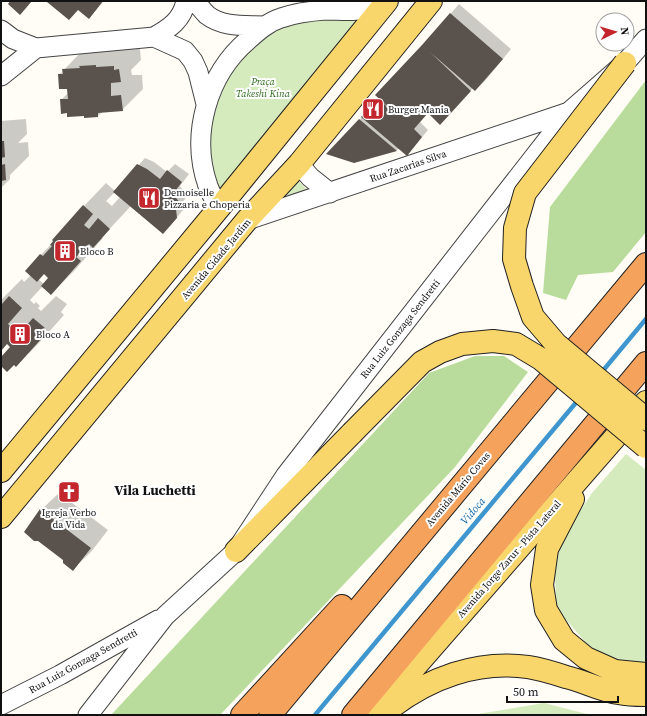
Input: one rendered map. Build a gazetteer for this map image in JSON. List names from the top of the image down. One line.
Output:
{"streets":{"highway":["Avenida Mário Covas"],"main road":["Avenida Cidade Jardim","Avenida Jorge Zarur - Pista Lateral"],"street":["Rua Zacarias Silva","Rua Luiz Gonzaga Sendretti"]},"crossings":[["Rua Zacarias Silva","Avenida Cidade Jardim"],["Rua Zacarias Silva","Rua Luiz Gonzaga Sendretti"]],"districts":["Vila Luchetti"],"water":["Vidoca"],"parks":["Praça Takeshi Kina"],"places":{"restaurant":["Burger Mania","Demoiselle Pizzaria e Choperia"],"building":["Bloco B","Bloco A"],"church":["Igreja Verbo da Vida"]},"scale_bar":"50 m","north":"right"}
